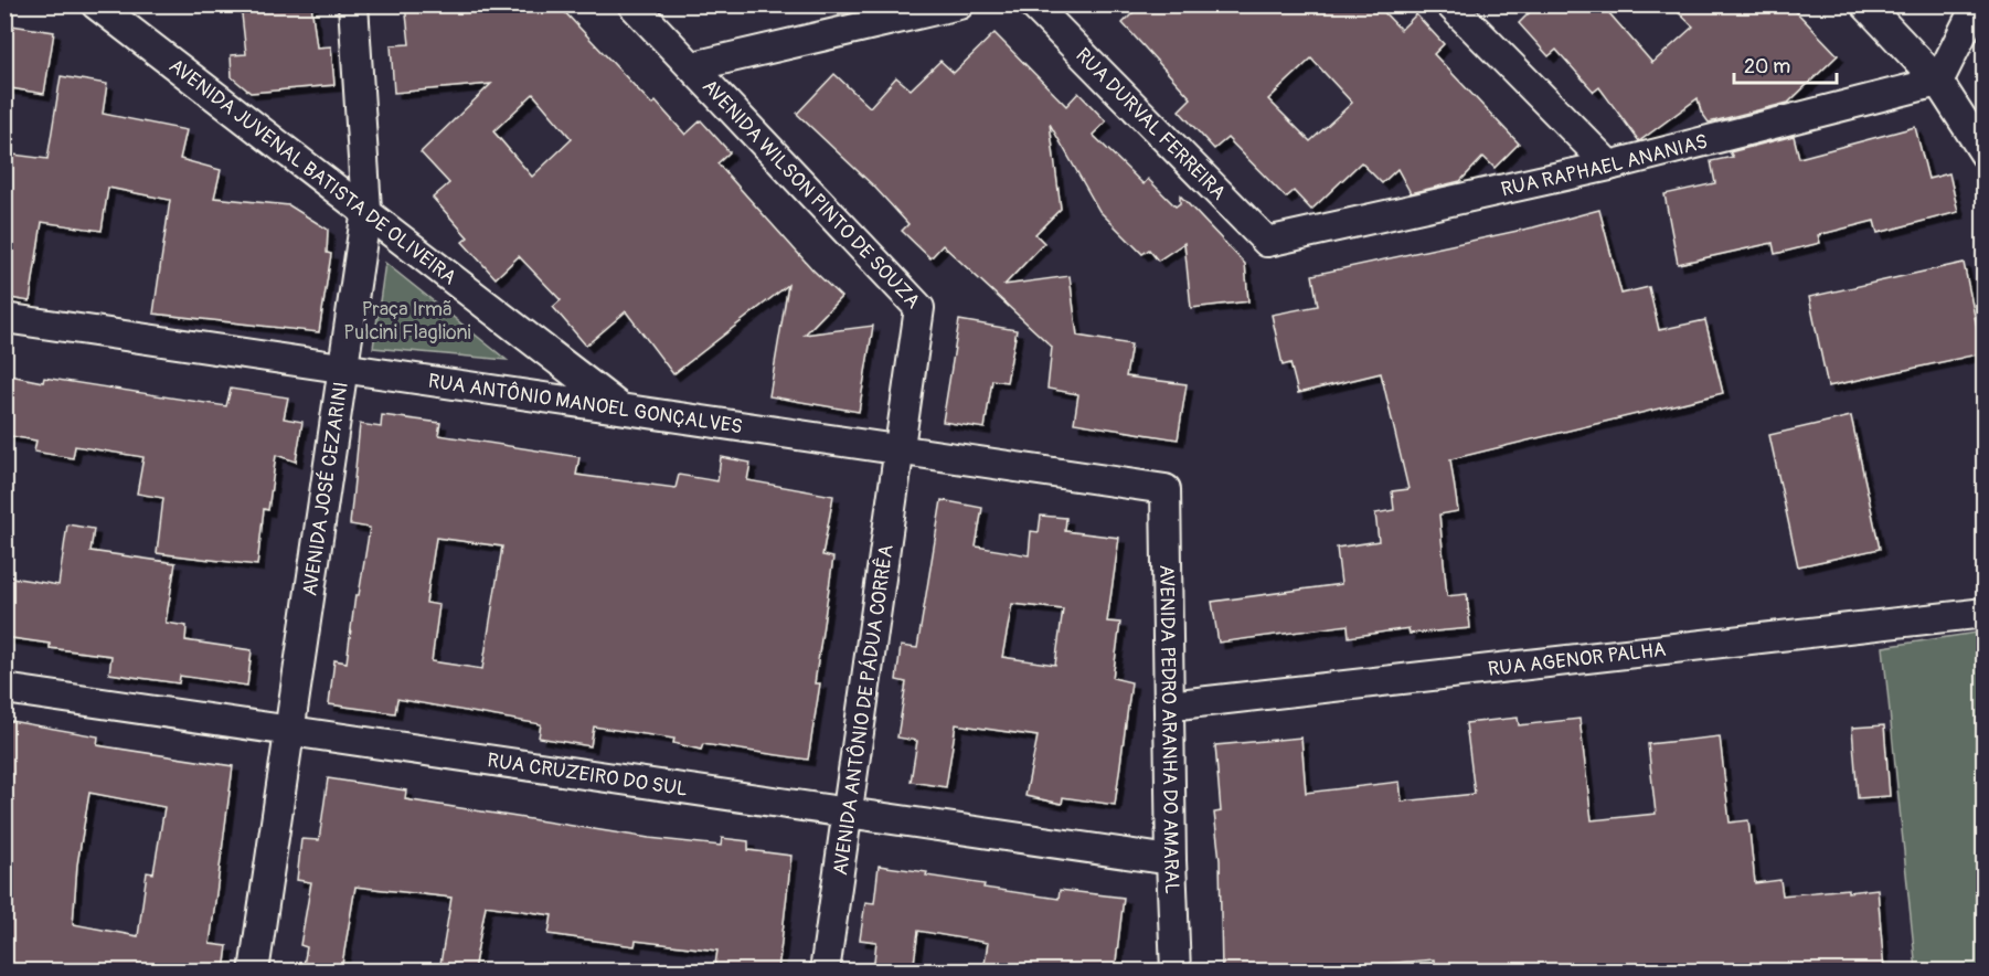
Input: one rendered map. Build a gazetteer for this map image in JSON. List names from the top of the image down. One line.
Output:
{"streets":{"street":["RUA DURVAL FERREIRA","RUA RAPHAEL ANANIAS","AVENIDA JUVENAL BATISTA DE OLIVEIRA","AVENIDA WILSON PINTO DE SOUZA","RUA ANTÔNIO MANOEL GONÇALVES","AVENIDA JOSÉ CEZARINI","RUA AGENOR PALHA","AVENIDA ANTÔNIO DE PÁDUA CORRÊA","AVENIDA PEDRO ARANHA DO AMARAL","RUA CRUZEIRO DO SUL"]},"crossings":[["RUA DURVAL FERREIRA","RUA RAPHAEL ANANIAS"],["AVENIDA JUVENAL BATISTA DE OLIVEIRA","RUA ANTÔNIO MANOEL GONÇALVES"],["AVENIDA JUVENAL BATISTA DE OLIVEIRA","AVENIDA JOSÉ CEZARINI"],["AVENIDA WILSON PINTO DE SOUZA","RUA ANTÔNIO MANOEL GONÇALVES"],["AVENIDA WILSON PINTO DE SOUZA","AVENIDA ANTÔNIO DE PÁDUA CORRÊA"],["RUA ANTÔNIO MANOEL GONÇALVES","AVENIDA JOSÉ CEZARINI"],["RUA ANTÔNIO MANOEL GONÇALVES","AVENIDA ANTÔNIO DE PÁDUA CORRÊA"],["RUA ANTÔNIO MANOEL GONÇALVES","AVENIDA PEDRO ARANHA DO AMARAL"],["AVENIDA JOSÉ CEZARINI","RUA CRUZEIRO DO SUL"],["RUA AGENOR PALHA","AVENIDA PEDRO ARANHA DO AMARAL"],["AVENIDA ANTÔNIO DE PÁDUA CORRÊA","RUA CRUZEIRO DO SUL"],["AVENIDA PEDRO ARANHA DO AMARAL","RUA CRUZEIRO DO SUL"]],"parks":["Praça Irmã Pulcini Flaglioni"],"scale_bar":"20 m"}
